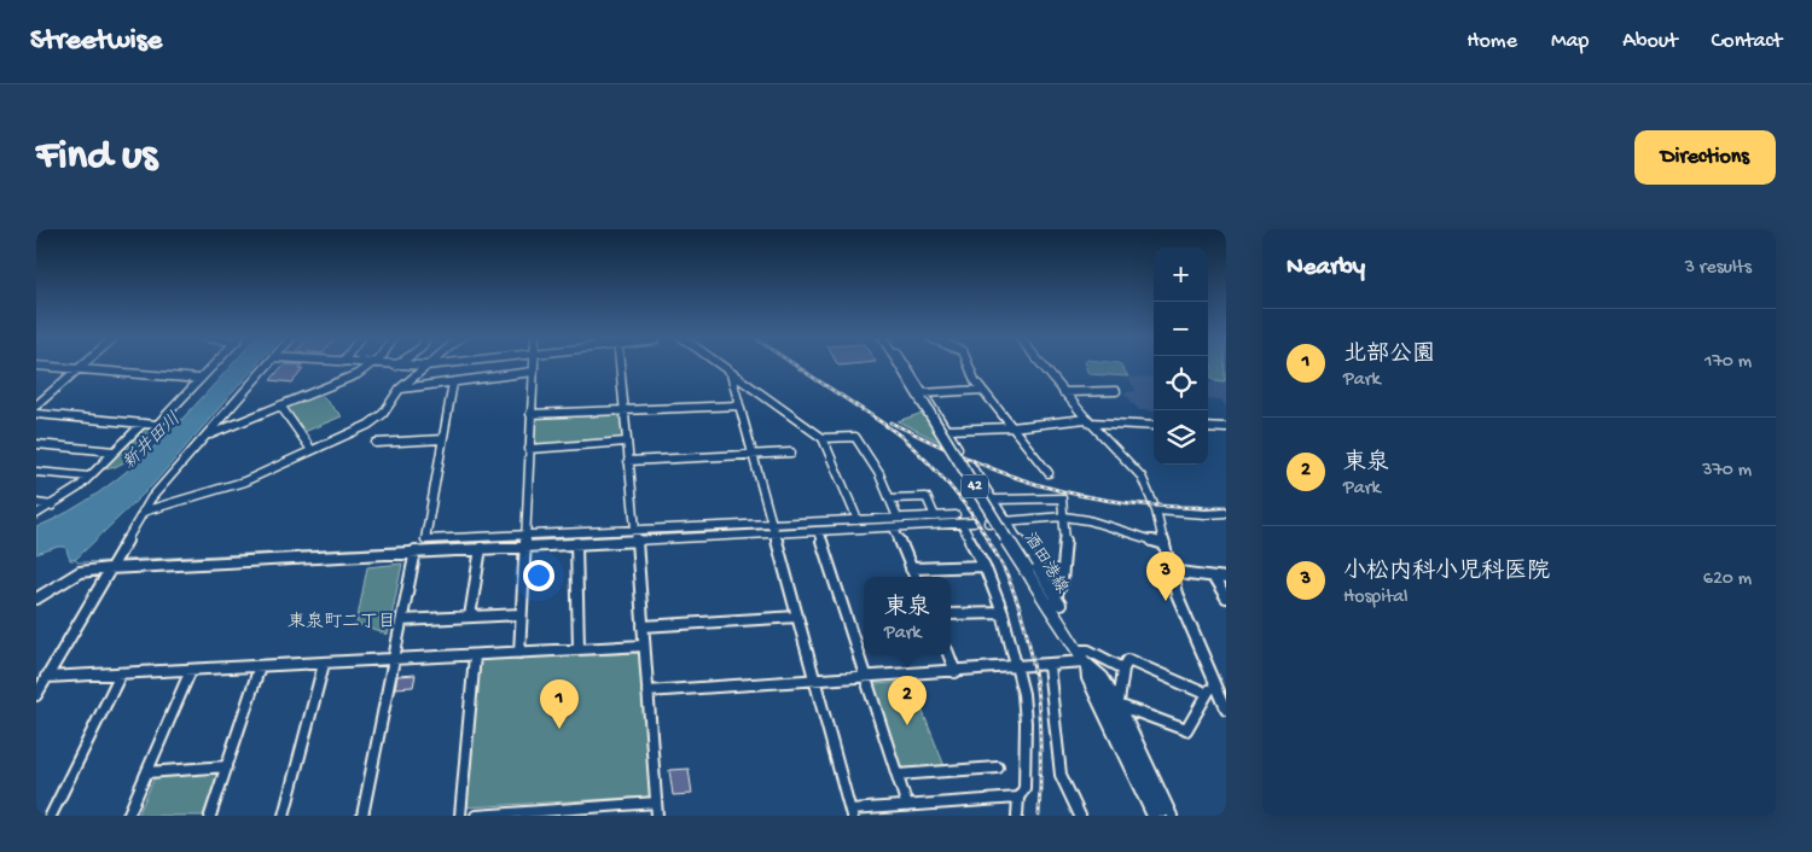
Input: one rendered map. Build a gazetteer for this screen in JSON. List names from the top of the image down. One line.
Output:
{"streets":{"main road":["42","酒田港線"]},"districts":["東泉町二丁目"],"water":["新井田川"],"page":{"header":"Streetwise","nav":["Home","Map","About","Contact"],"buttons":"Directions","title":"Find us","heading":["Nearby","3 results"],"map_buttons":["+","−"],"list":[{"mark":"1","name":"北部公園","note":"Park","value":"170 m"},{"mark":"2","name":"東泉","note":"Park","value":"370 m"},{"mark":"3","name":"小松内科小児科医院","note":"Hospital","value":"620 m"}],"pins":["3","2","1"],"popup":["東泉","Park"]}}
